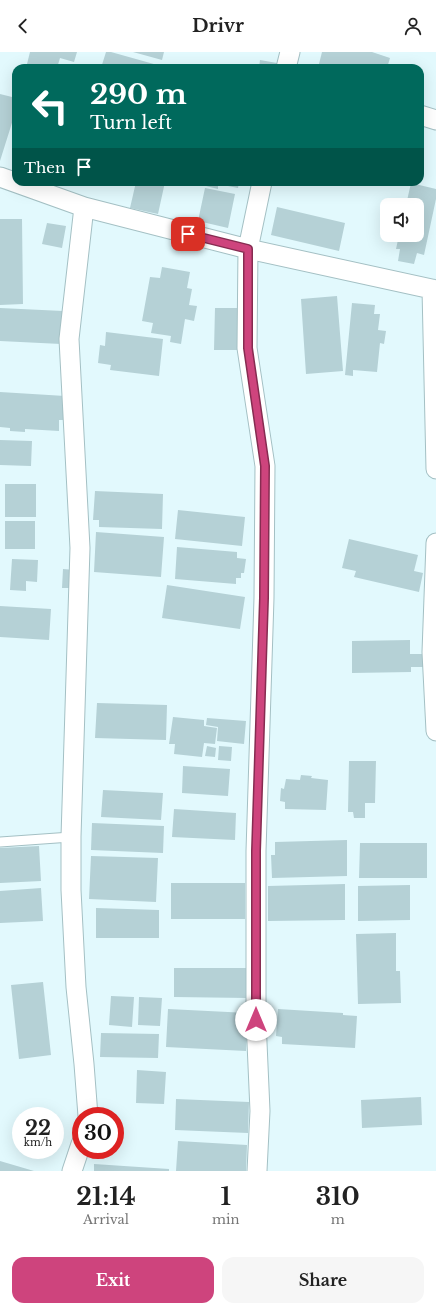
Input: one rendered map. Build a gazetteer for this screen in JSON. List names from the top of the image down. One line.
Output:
{"page":{"header":"Drivr","turn":["290 m","Turn left"],"then":"Then","speed":"22 km/h","limit":"30","eta":["21:14","Arrival","1","min","310","m"],"buttons":["Exit","Share"]}}
